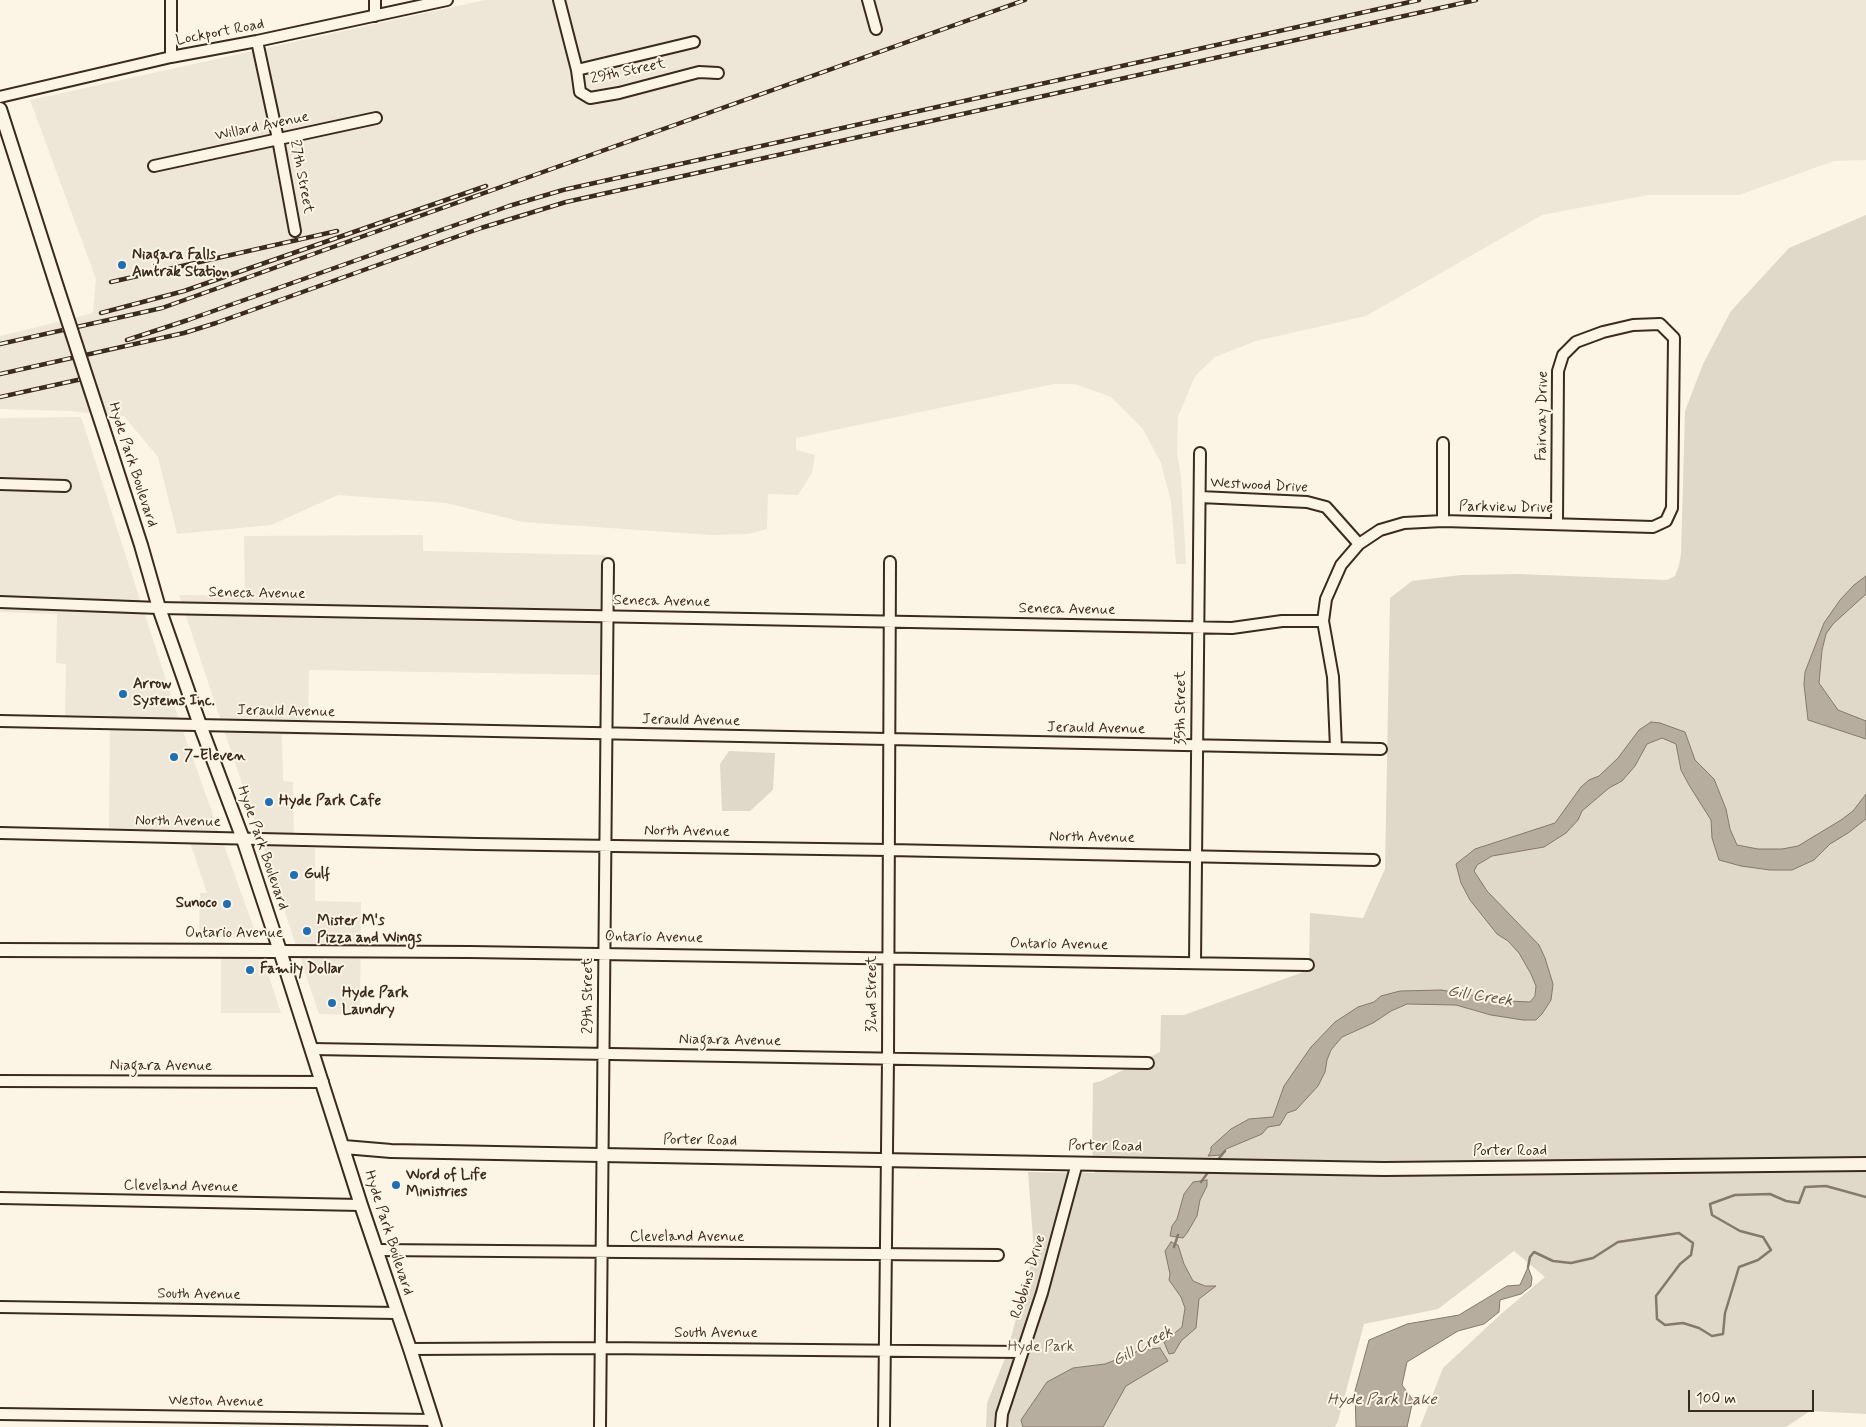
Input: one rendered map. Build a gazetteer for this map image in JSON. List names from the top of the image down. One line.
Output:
{"streets":{"main road":["Hyde Park Boulevard","Ontario Avenue","Porter Road"],"street":["Lockport Road","29th Street","Willard Avenue","27th Street","Fairway Drive","Westwood Drive","Parkview Drive","Seneca Avenue","35th Street","Jerauld Avenue","North Avenue","32nd Street","Niagara Avenue","Cleveland Avenue","Robbins Drive","South Avenue","Weston Avenue"]},"crossings":[["Lockport Road","27th Street"],["29th Street","Seneca Avenue"],["29th Street","Jerauld Avenue"],["29th Street","North Avenue"],["29th Street","Ontario Avenue"],["29th Street","Niagara Avenue"],["29th Street","Porter Road"],["29th Street","Cleveland Avenue"],["29th Street","South Avenue"],["Willard Avenue","27th Street"],["Fairway Drive","Parkview Drive"],["Hyde Park Boulevard","Seneca Avenue"],["Hyde Park Boulevard","Jerauld Avenue"],["Hyde Park Boulevard","North Avenue"],["Hyde Park Boulevard","Ontario Avenue"],["Hyde Park Boulevard","Niagara Avenue"],["Hyde Park Boulevard","Porter Road"],["Hyde Park Boulevard","Cleveland Avenue"],["Hyde Park Boulevard","South Avenue"],["Hyde Park Boulevard","Weston Avenue"],["Westwood Drive","Parkview Drive"],["Westwood Drive","35th Street"],["Parkview Drive","Seneca Avenue"],["Parkview Drive","Jerauld Avenue"],["Seneca Avenue","35th Street"],["Seneca Avenue","32nd Street"],["35th Street","Jerauld Avenue"],["35th Street","North Avenue"],["35th Street","Ontario Avenue"],["Jerauld Avenue","32nd Street"],["North Avenue","32nd Street"],["Ontario Avenue","32nd Street"],["32nd Street","Niagara Avenue"],["32nd Street","Porter Road"],["32nd Street","Cleveland Avenue"],["32nd Street","South Avenue"],["Porter Road","Robbins Drive"],["Robbins Drive","South Avenue"]],"water":["Gill Creek","Hyde Park Lake"],"parks":["Hyde Park"],"places":["Niagara Falls Amtrak Station","Arrow Systems Inc.","7-Eleven","Hyde Park Cafe","Gulf","Sunoco","Mister M's Pizza and Wings","Family Dollar","Hyde Park Laundry","Word of Life Ministries"],"scale_bar":"100 m"}
